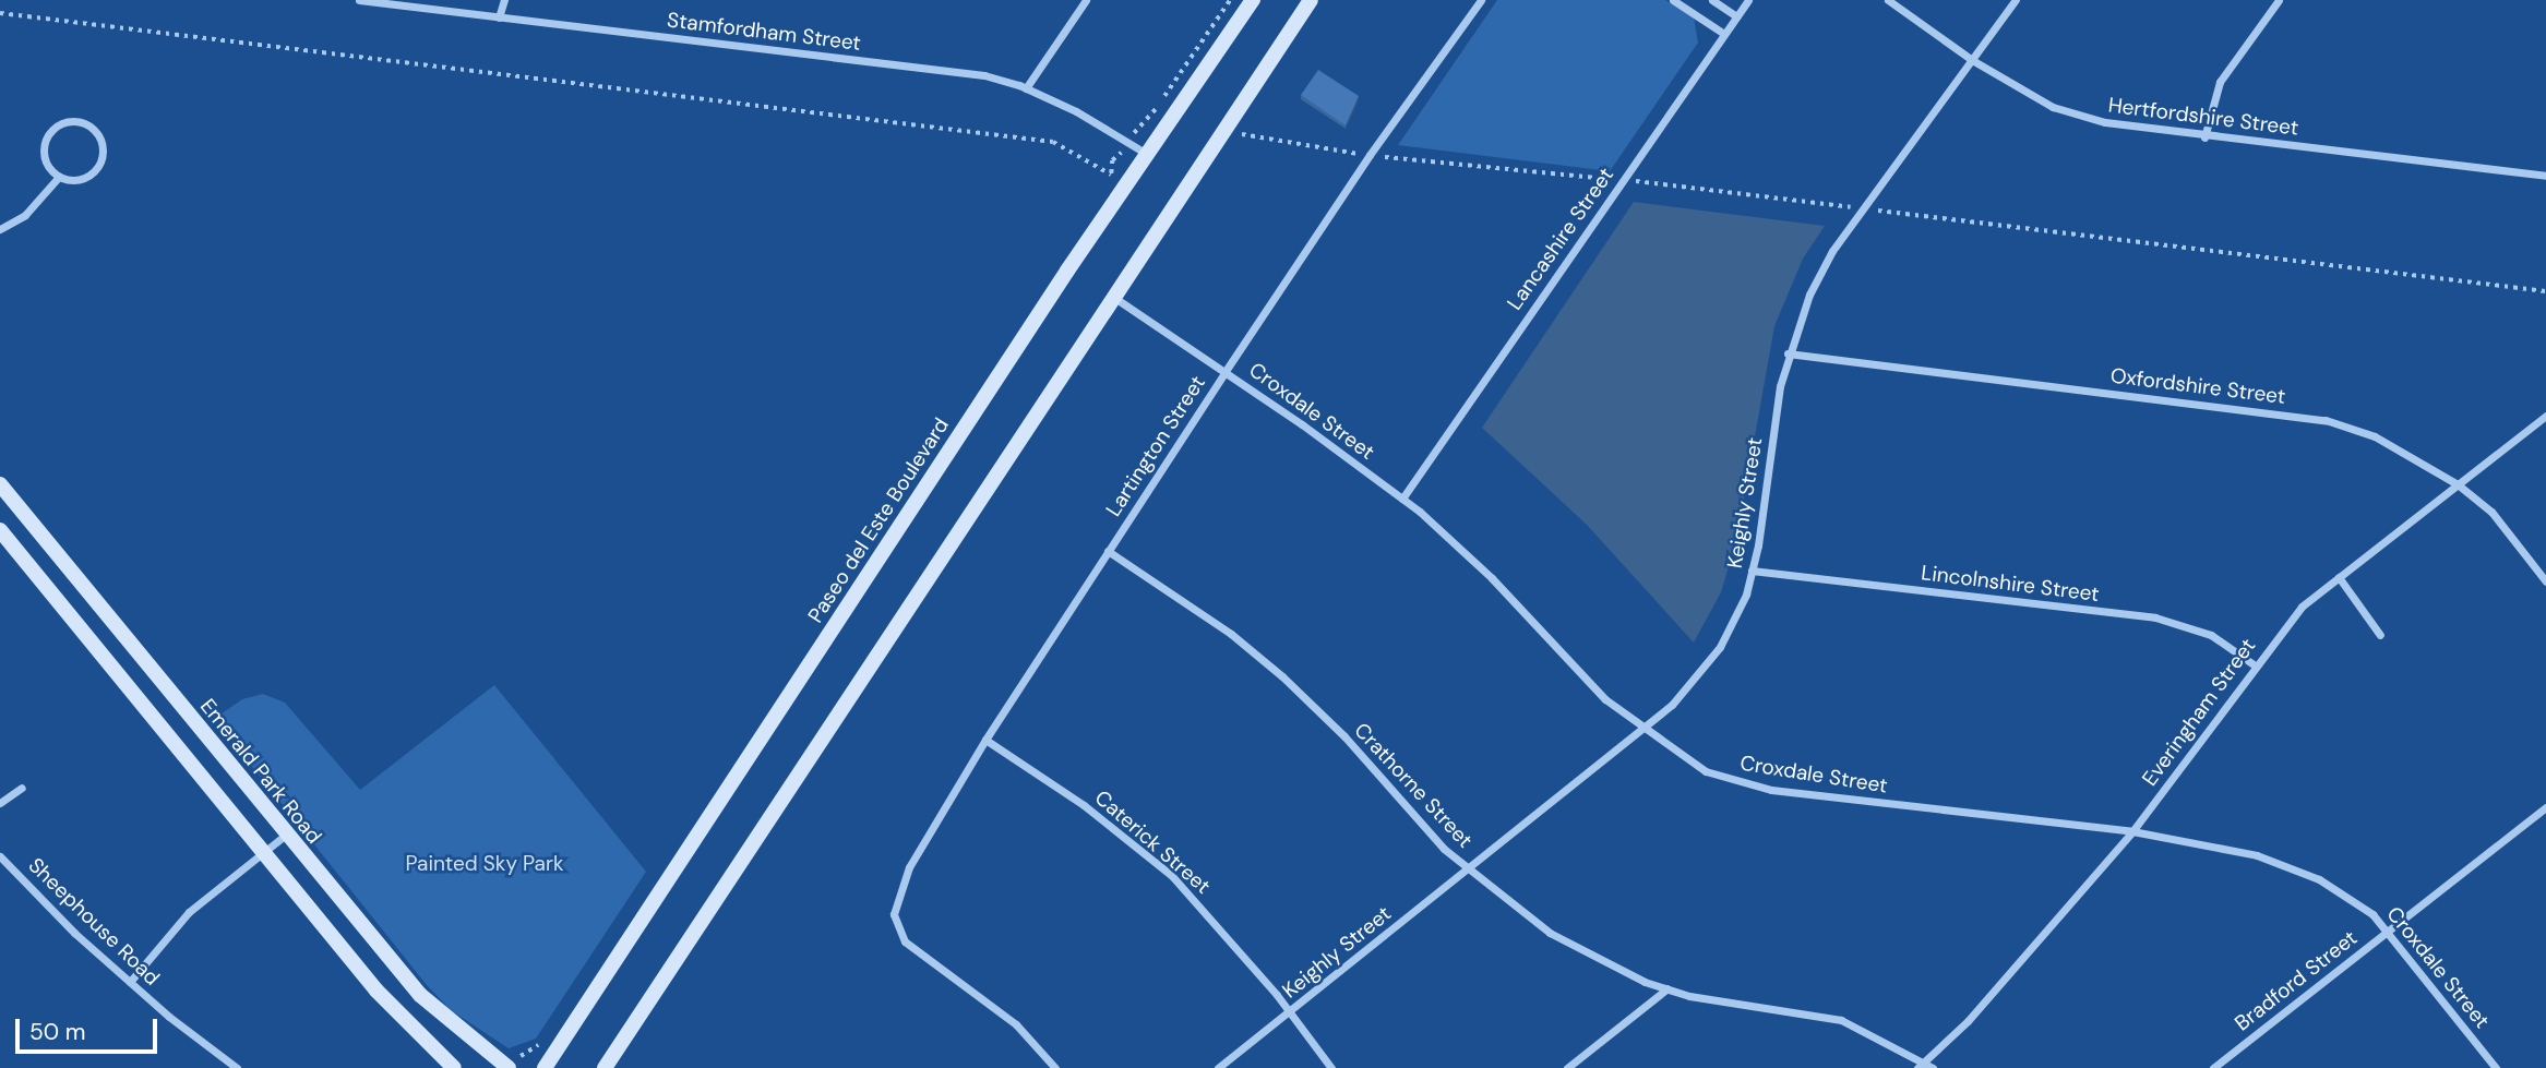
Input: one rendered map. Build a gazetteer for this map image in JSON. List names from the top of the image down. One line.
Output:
{"streets":{"main road":["Paseo del Este Boulevard","Emerald Park Road"],"street":["Stamfordham Street","Hertfordshire Street","Lancashire Street","Oxfordshire Street","Croxdale Street","Lartington Street","Keighly Street","Lincolnshire Street","Everingham Street","Crathorne Street","Caterick Street","Sheephouse Road","Bradford Street"]},"crossings":[["Stamfordham Street","Paseo del Este Boulevard"],["Hertfordshire Street","Keighly Street"],["Lancashire Street","Croxdale Street"],["Oxfordshire Street","Keighly Street"],["Oxfordshire Street","Everingham Street"],["Croxdale Street","Lartington Street"],["Croxdale Street","Keighly Street"],["Croxdale Street","Everingham Street"],["Croxdale Street","Bradford Street"],["Lartington Street","Crathorne Street"],["Lartington Street","Caterick Street"],["Keighly Street","Lincolnshire Street"],["Keighly Street","Crathorne Street"],["Keighly Street","Caterick Street"],["Lincolnshire Street","Everingham Street"],["Everingham Street","Crathorne Street"]],"parks":["Painted Sky Park"],"scale_bar":"50 m"}
